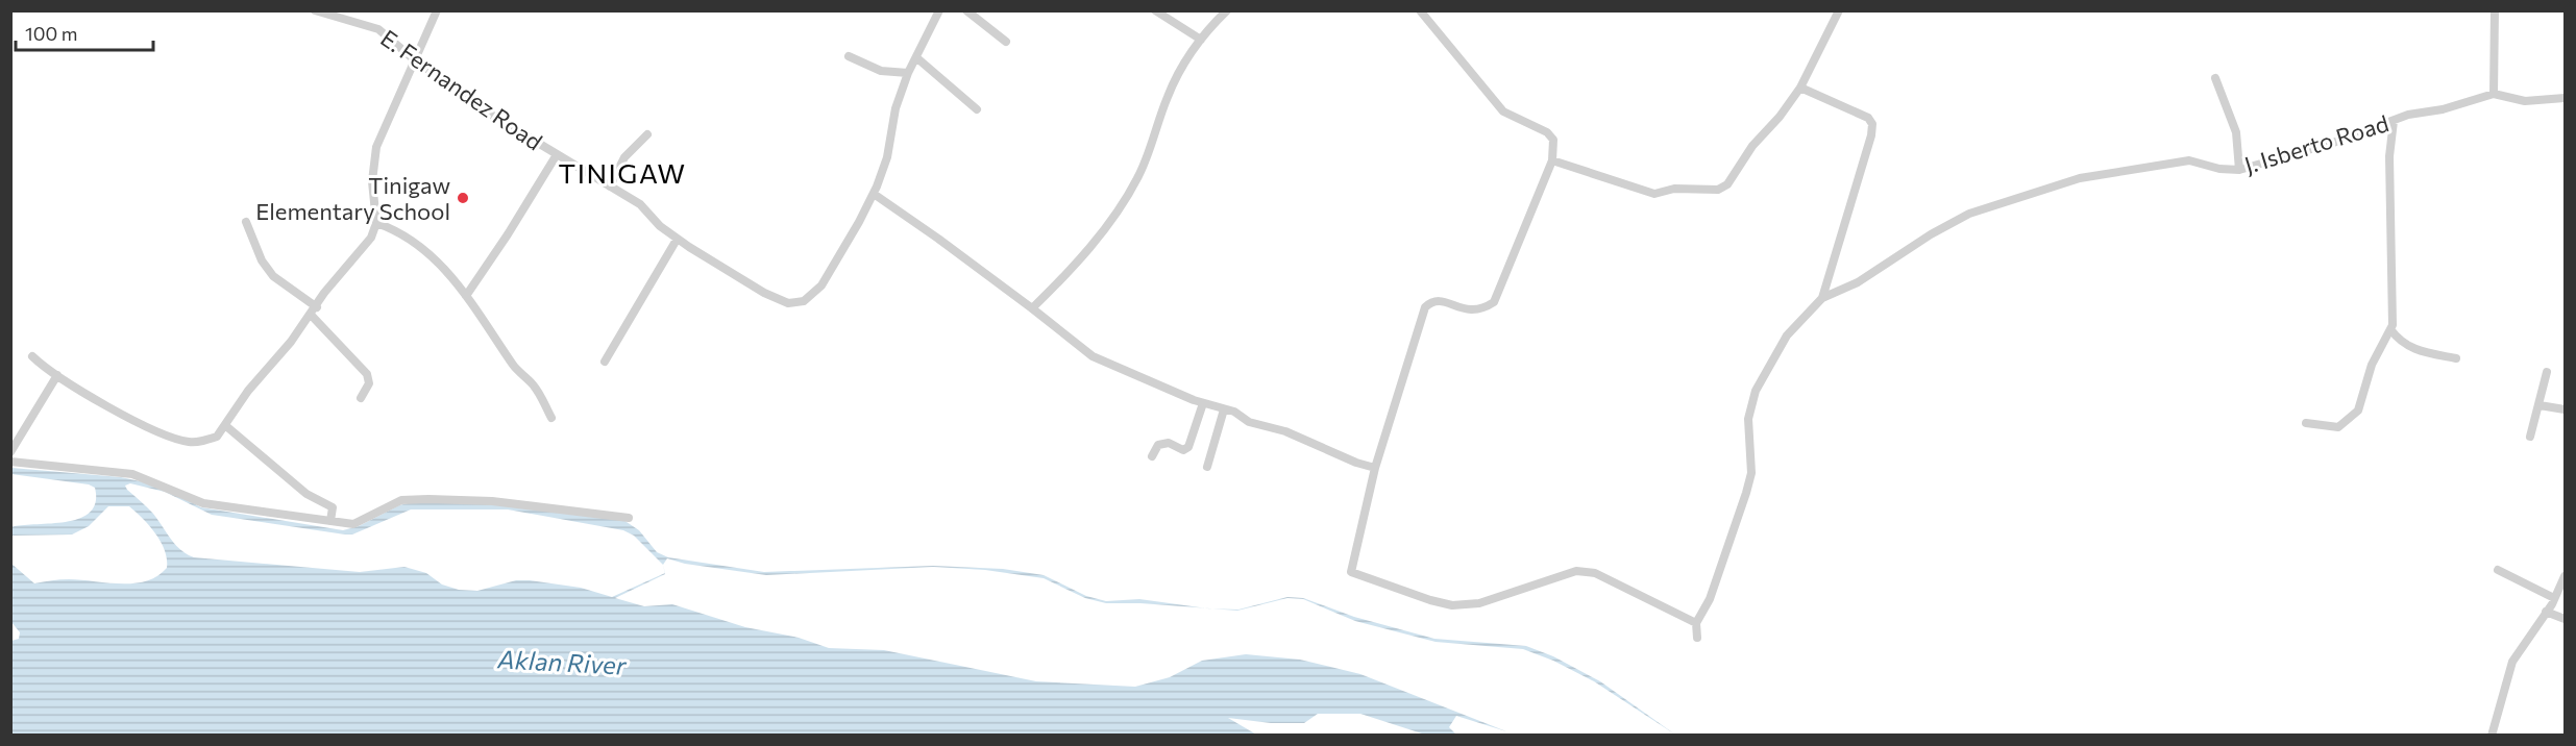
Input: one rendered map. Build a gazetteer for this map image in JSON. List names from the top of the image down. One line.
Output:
{"streets":{"street":["E. Fernandez Road","J. Isberto Road"]},"districts":["TINIGAW"],"water":["Aklan River"],"places":["Tinigaw Elementary School"],"scale_bar":"100 m"}
